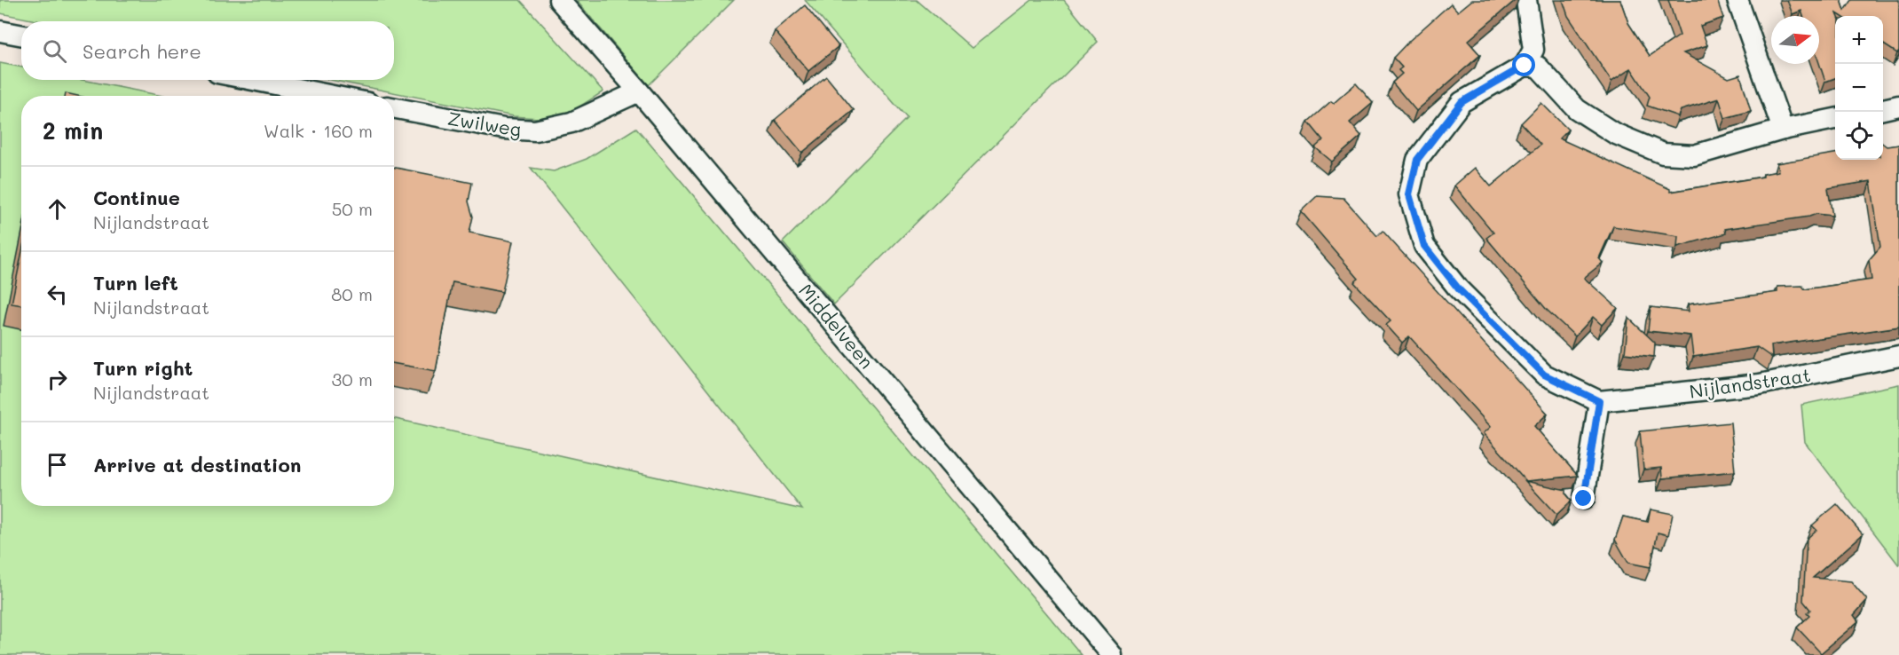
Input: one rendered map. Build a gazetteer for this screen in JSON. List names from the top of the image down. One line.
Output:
{"streets":{"street":["Zwilweg","Middelveen","Nijlandstraat"]},"crossings":[["Zwilweg","Middelveen"]],"north":"right","page":{"map_buttons":["+","−"],"search":"Search here","heading":["2 min","Walk · 160 m"],"list":[["Continue","Nijlandstraat","50 m"],["Turn left","Nijlandstraat","80 m"],["Turn right","Nijlandstraat","30 m"],"Arrive at destination"]}}
